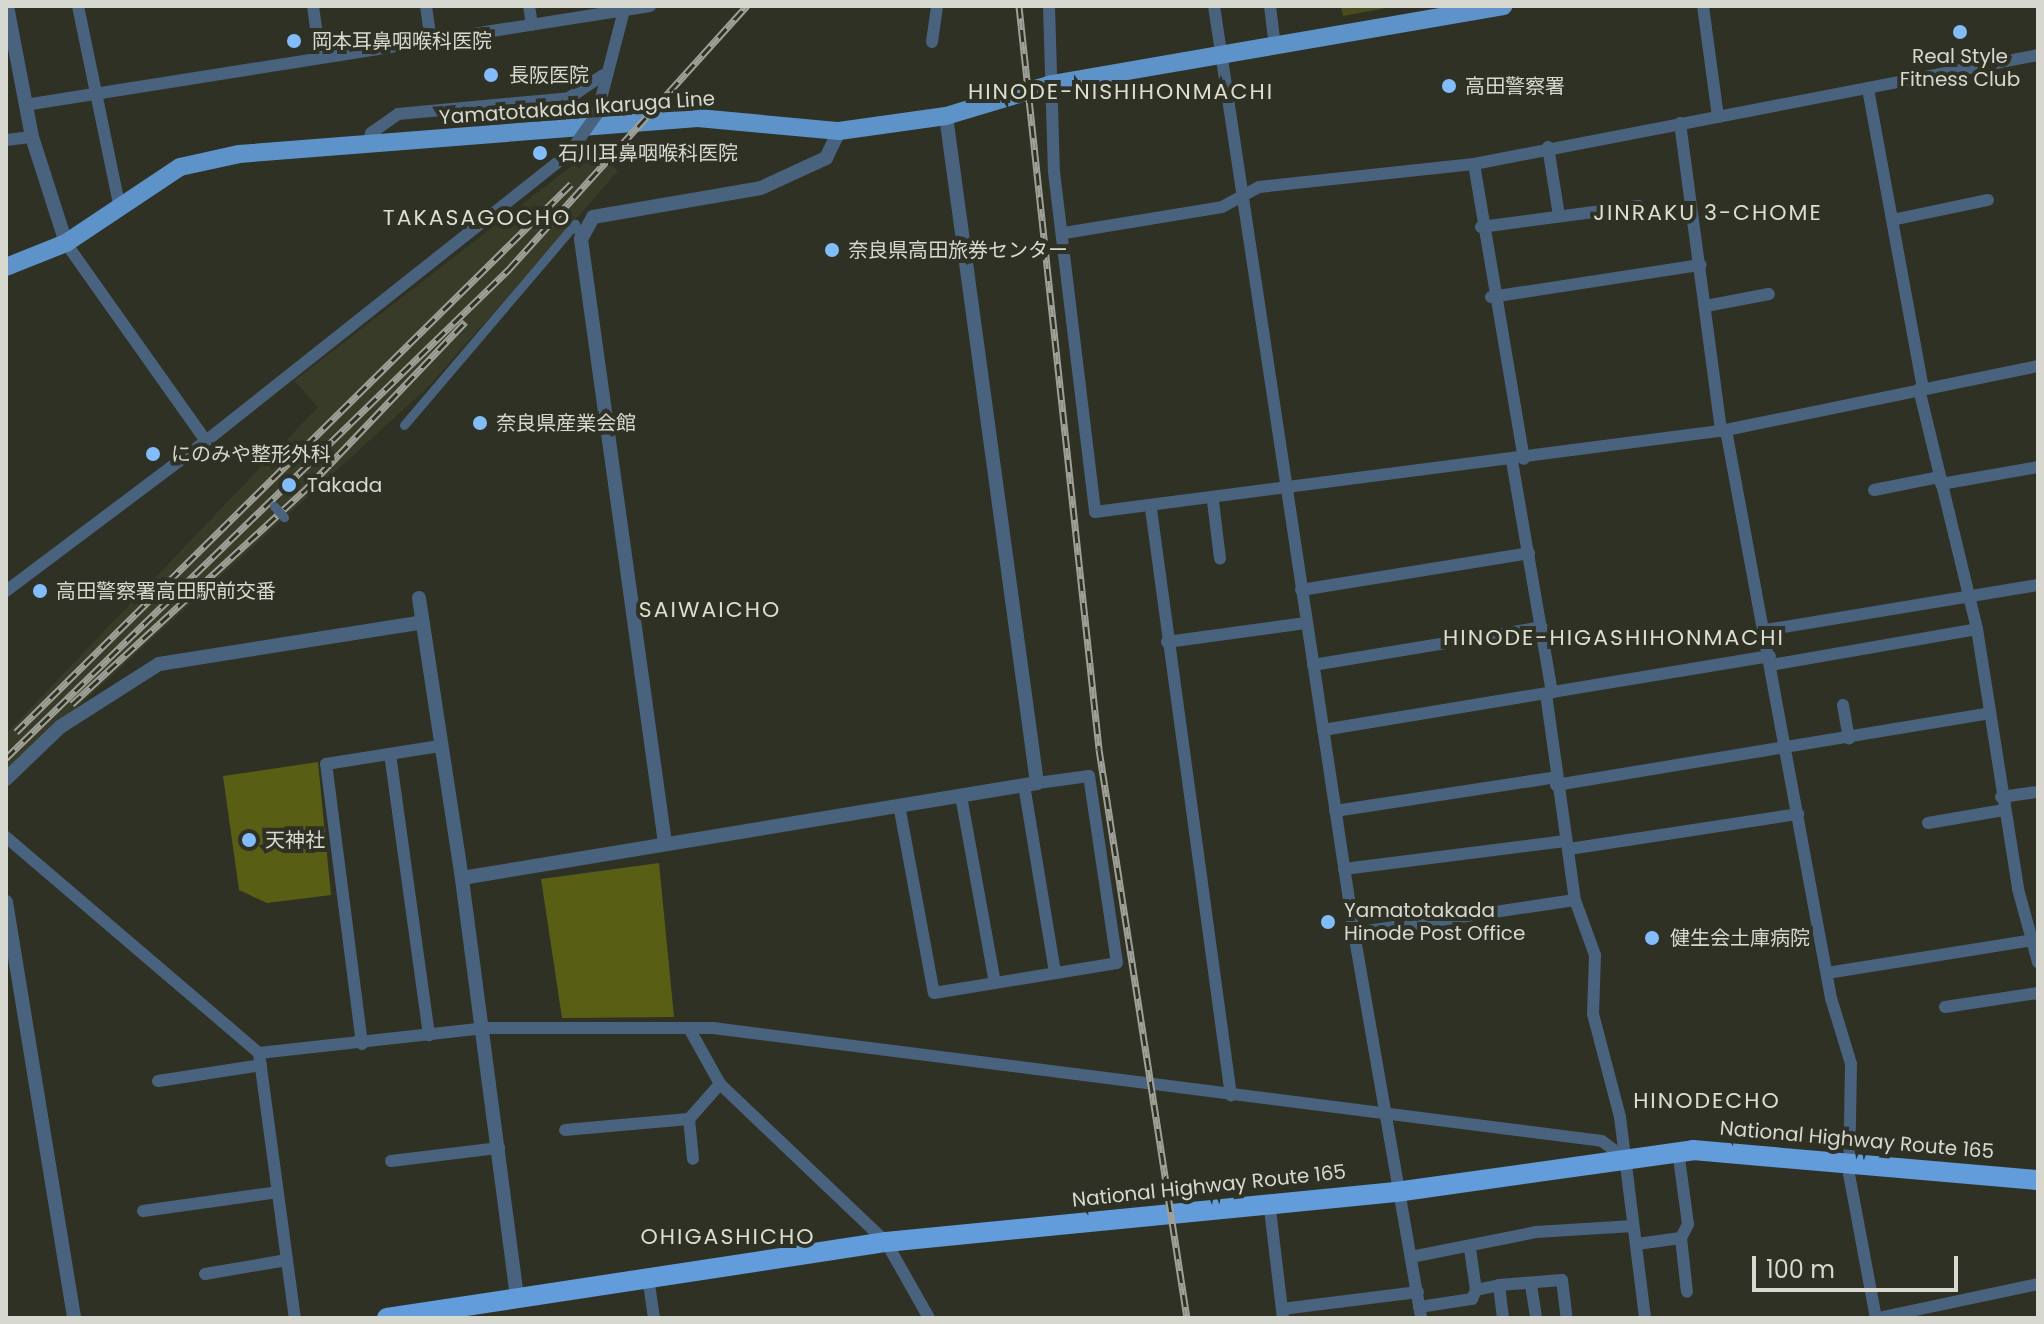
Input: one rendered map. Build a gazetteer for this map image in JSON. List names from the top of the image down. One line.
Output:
{"streets":{"highway":["National Highway Route 165"],"main road":["Yamatotakada Ikaruga Line"]},"districts":["HINODE-NISHIHONMACHI","JINRAKU 3-CHOME","TAKASAGOCHO","SAIWAICHO","HINODE-HIGASHIHONMACHI","HINODECHO","OHIGASHICHO"],"places":["Real Style Fitness Club","岡本耳鼻咽喉科医院","長阪医院","高田警察署","石川耳鼻咽喉科医院","奈良県高田旅券センター","奈良県産業会館","にのみや整形外科","Takada","高田警察署高田駅前交番","天神社","Yamatotakada Hinode Post Office","健生会土庫病院"],"scale_bar":"100 m"}
